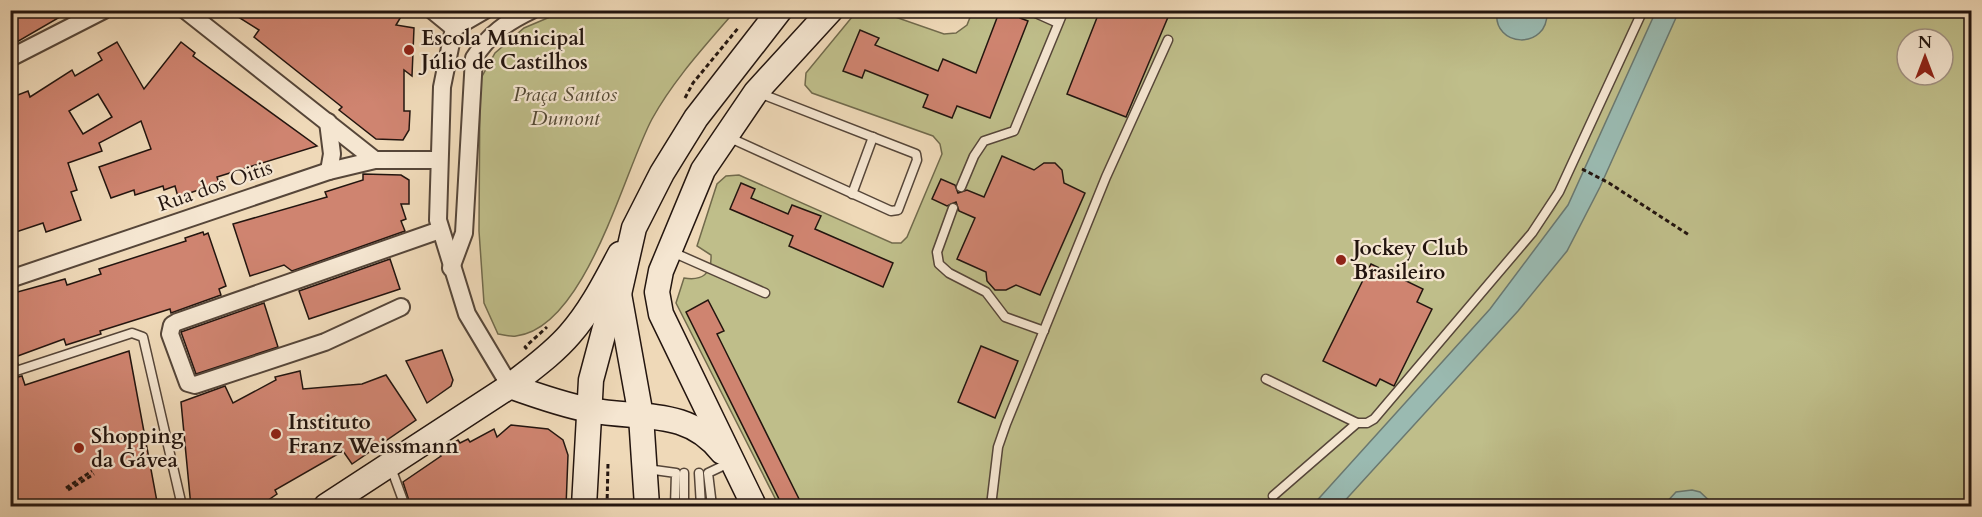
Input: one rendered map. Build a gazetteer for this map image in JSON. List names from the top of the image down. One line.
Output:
{"streets":{"street":["Rua dos Oitis"]},"parks":["Praça Santos Dumont"],"places":["Escola Municipal Júlio de Castilhos","Jockey Club Brasileiro","Instituto Franz Weissmann","Shopping da Gávea"],"north":"top"}
